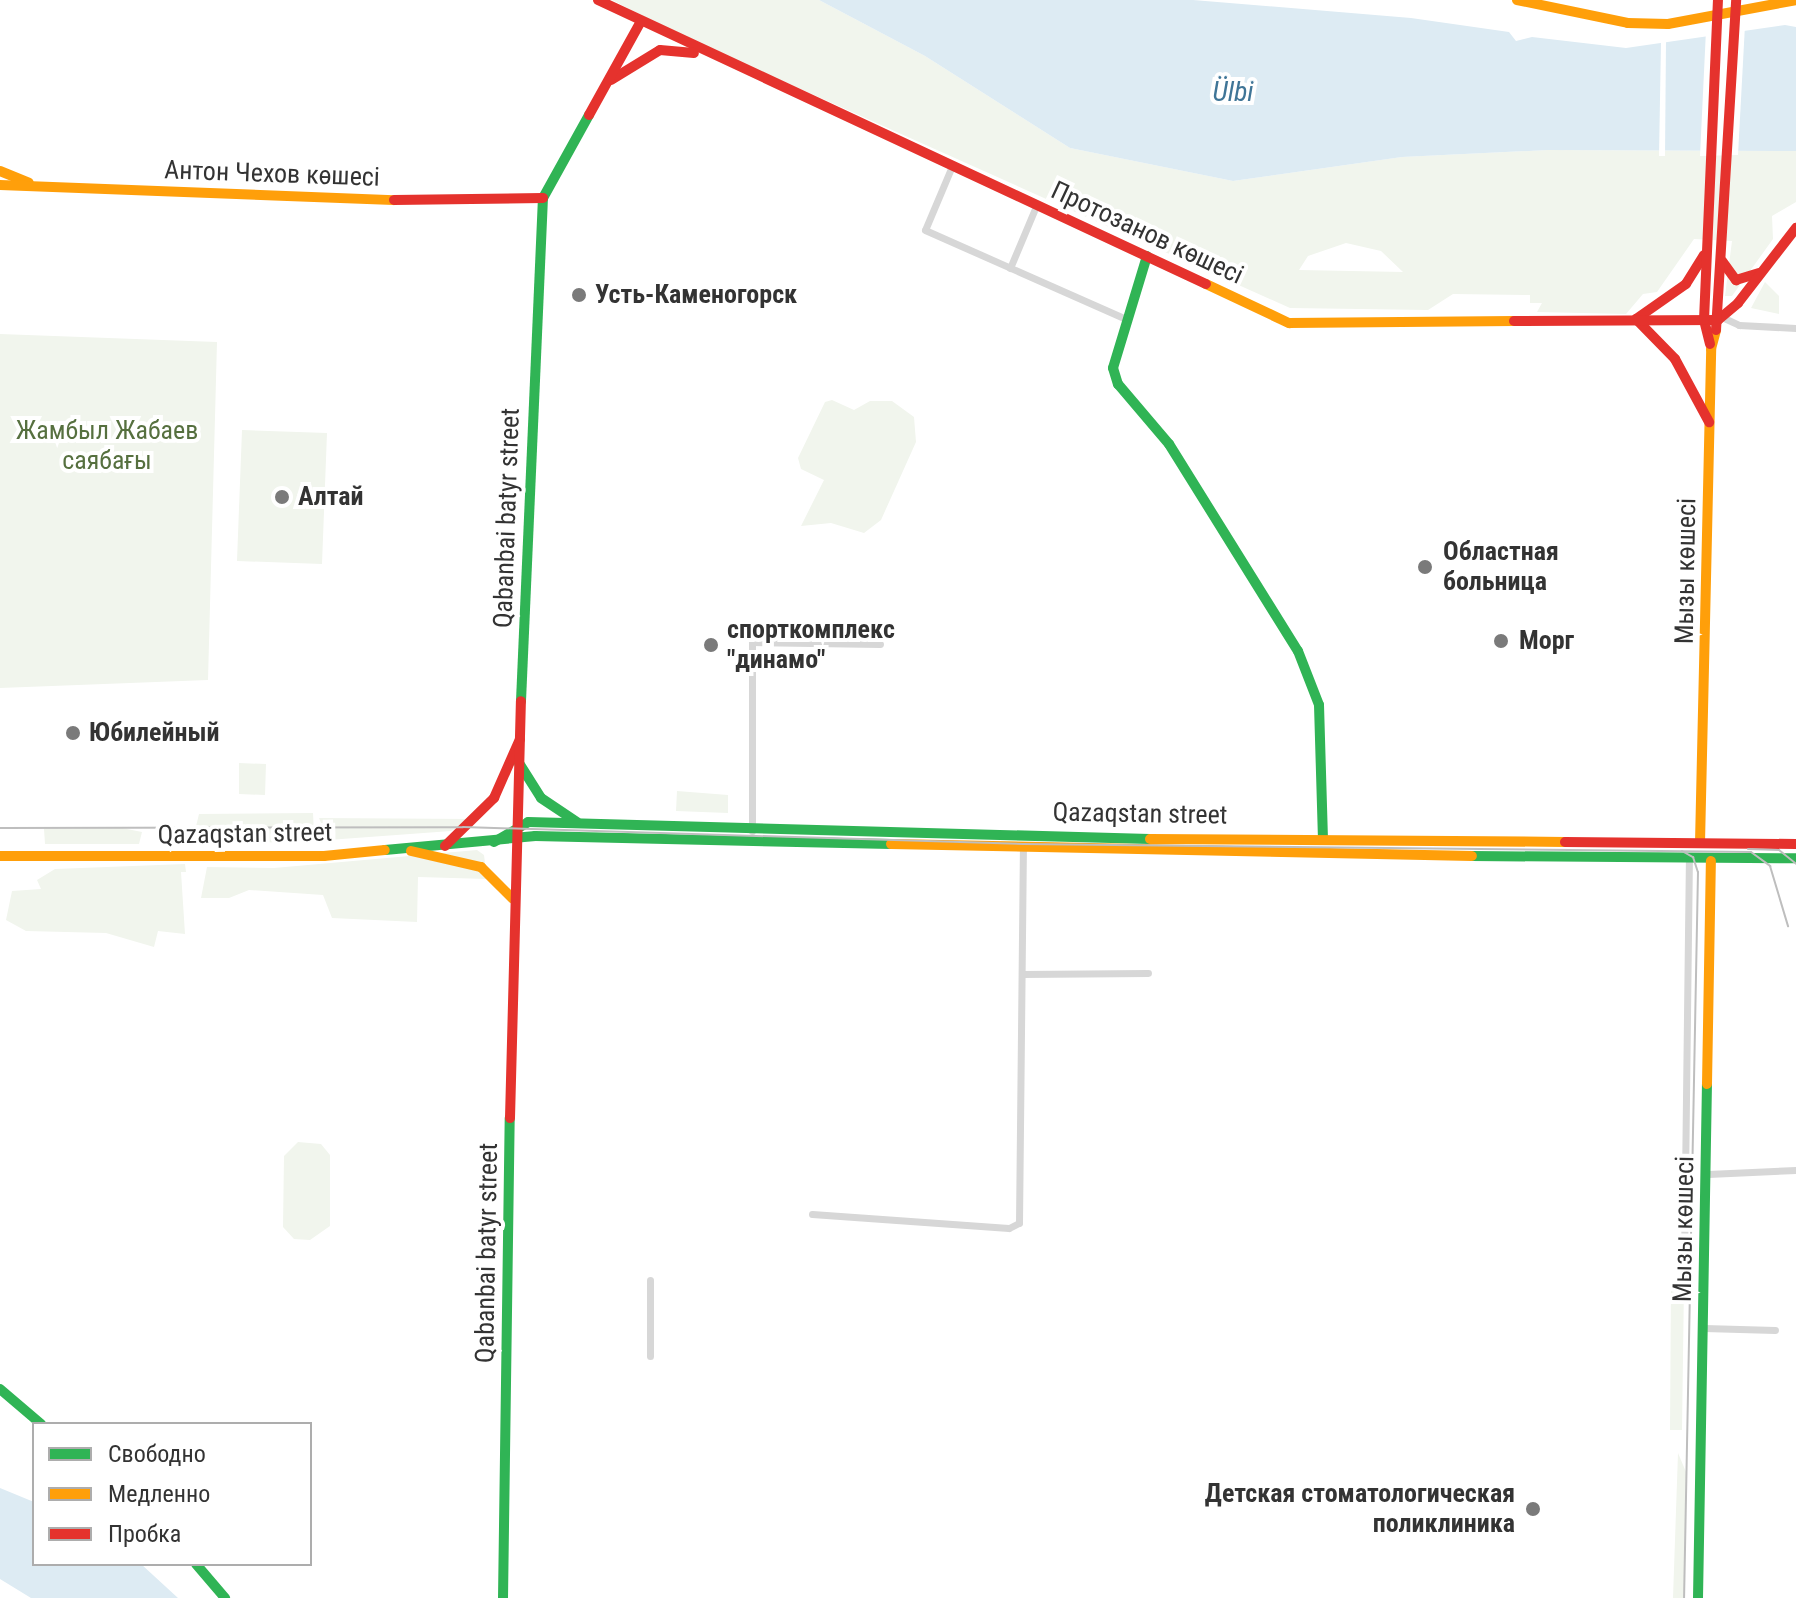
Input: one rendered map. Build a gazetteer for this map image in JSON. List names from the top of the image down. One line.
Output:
{"streets":{"main road":["Антон Чехов көшесі","Протозанов көшесі","Qabanbai batyr street","Мызы көшесі","Qazaqstan street"]},"crossings":[["Антон Чехов көшесі","Qabanbai batyr street"],["Qabanbai batyr street","Qazaqstan street"],["Мызы көшесі","Qazaqstan street"]],"water":["Ülbi"],"parks":["Жамбыл Жабаев саябағы"],"places":["Усть-Каменогорск","Алтай","Областная больница","Морг","спорткомплекс \"динамо\"","Юбилейный","Детская стоматологическая поликлиника"],"legend":["Свободно","Медленно","Пробка"]}
